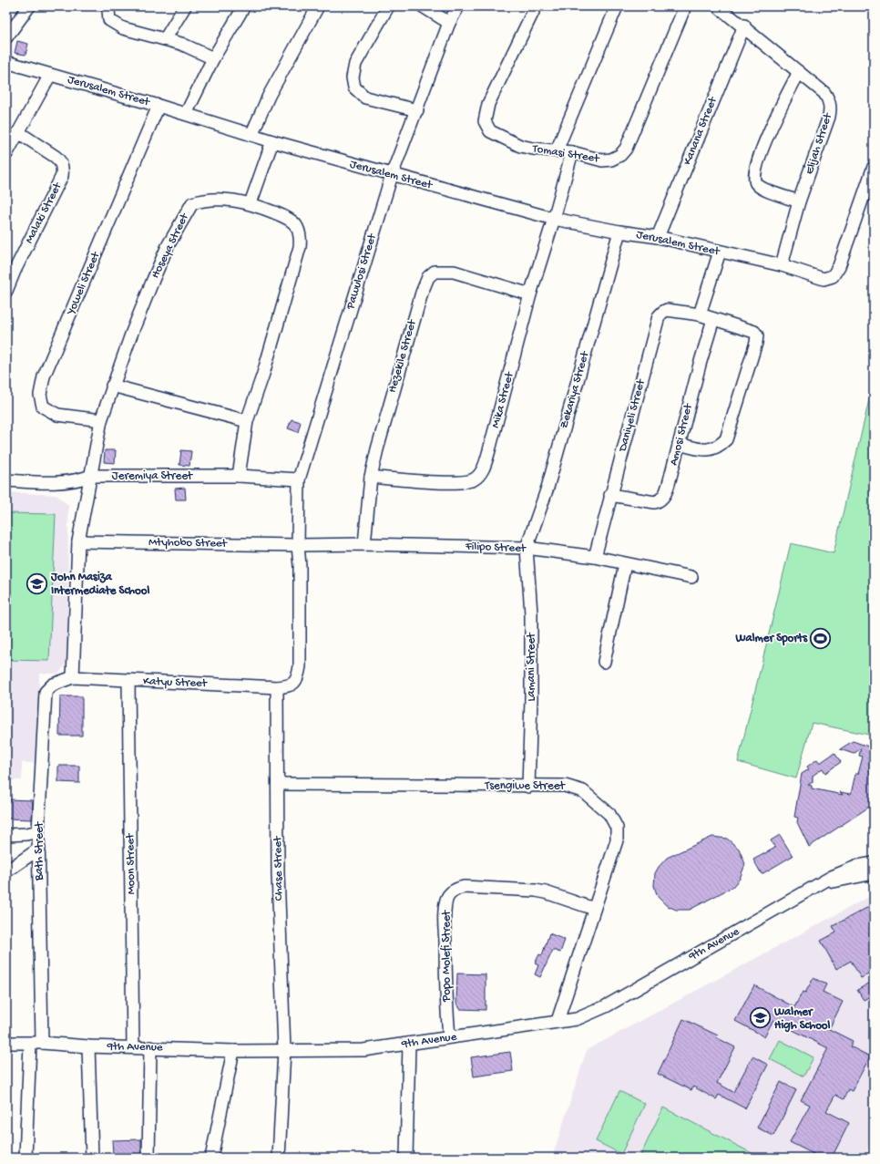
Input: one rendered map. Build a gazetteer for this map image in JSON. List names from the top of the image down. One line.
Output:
{"streets":{"street":["Jerusalem Street","Kanana Street","Elijah Street","Tomasi Street","Malaki Street","Hoseya Street","Pawulosi Street","Yoweli Street","Hezekile Street","Zekariya Street","Mika Street","Daniyeli Street","Amosi Street","Jeremiya Street","Mtyhobo Street","Filipo Street","Lamani Street","Katyu Street","Tsengiwe Street","Bath Street","Moon Street","Chase Street","9th Avenue","Popo Molefi Street"]},"crossings":[["Jerusalem Street","Kanana Street"],["Jerusalem Street","Elijah Street"],["Jerusalem Street","Pawulosi Street"],["Jerusalem Street","Yoweli Street"],["Jerusalem Street","Zekariya Street"],["Jerusalem Street","Mika Street"],["Kanana Street","Elijah Street"],["Tomasi Street","Mika Street"],["Hoseya Street","Yoweli Street"],["Hoseya Street","Jeremiya Street"],["Pawulosi Street","Jeremiya Street"],["Pawulosi Street","Mtyhobo Street"],["Pawulosi Street","Filipo Street"],["Pawulosi Street","Katyu Street"],["Hezekile Street","Mika Street"],["Hezekile Street","Filipo Street"],["Zekariya Street","Filipo Street"],["Zekariya Street","Lamani Street"],["Daniyeli Street","Amosi Street"],["Daniyeli Street","Filipo Street"],["Mtyhobo Street","Filipo Street"],["Mtyhobo Street","Katyu Street"],["Filipo Street","Lamani Street"],["Filipo Street","Katyu Street"],["Lamani Street","Tsengiwe Street"],["Katyu Street","Bath Street"],["Katyu Street","Moon Street"],["Katyu Street","Chase Street"],["Tsengiwe Street","Chase Street"],["Tsengiwe Street","9th Avenue"],["Tsengiwe Street","Popo Molefi Street"],["Bath Street","9th Avenue"],["Moon Street","9th Avenue"],["Chase Street","9th Avenue"],["9th Avenue","Popo Molefi Street"]],"places":{"school or university":["John Masiza Intermediate School","Walmer High School"],"sports":["Walmer Sports"]}}
